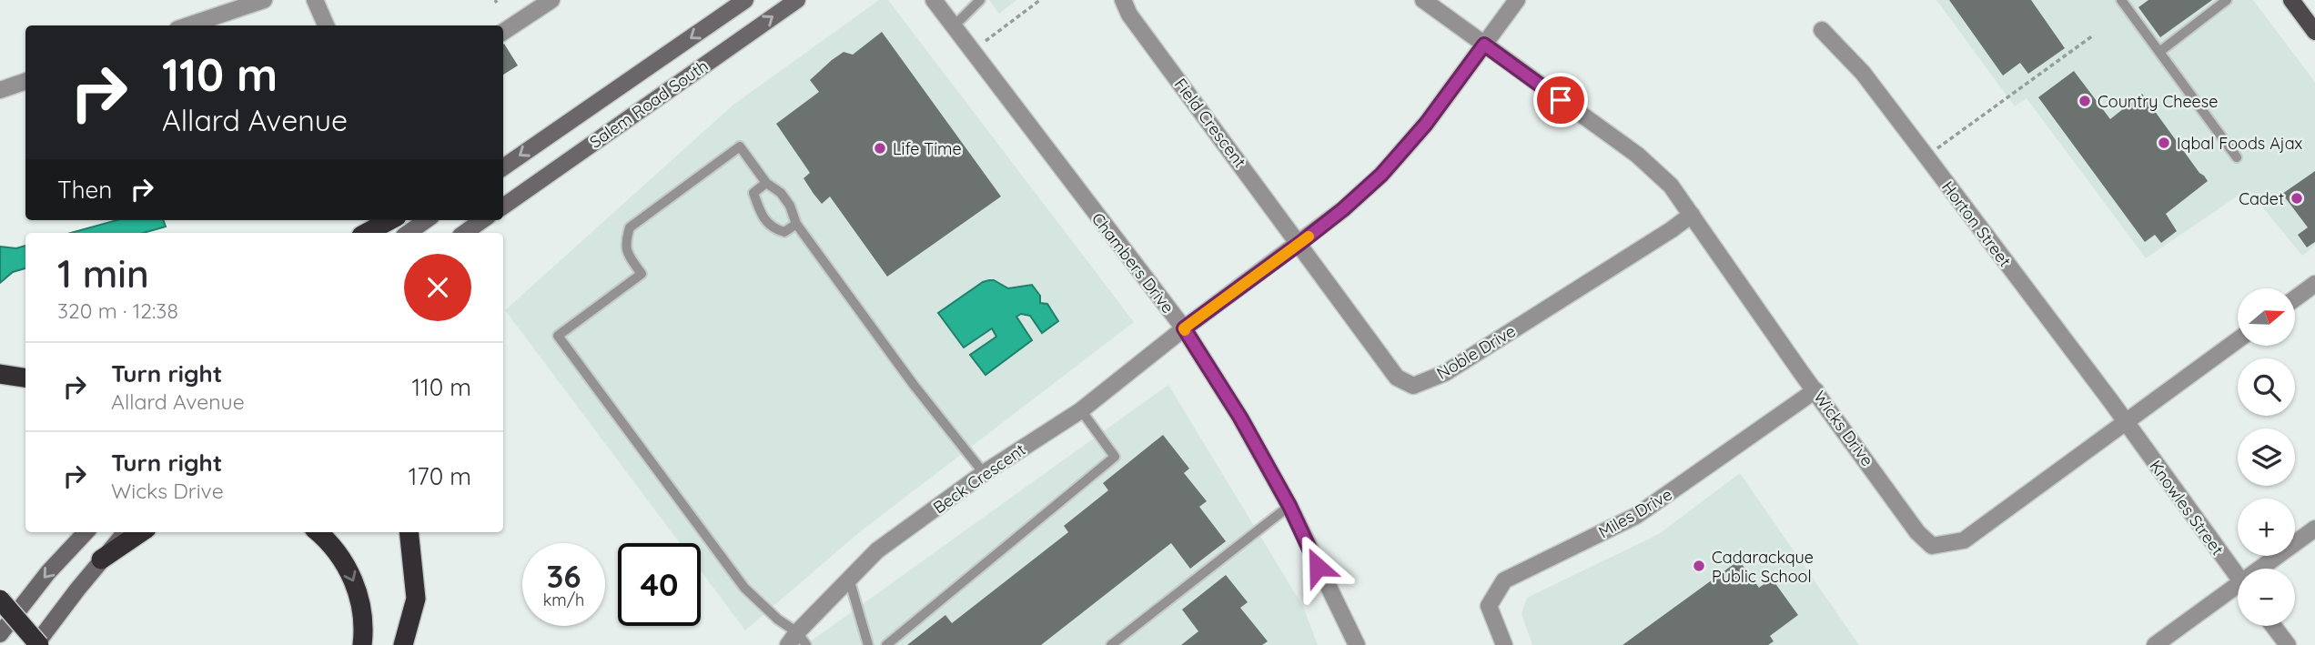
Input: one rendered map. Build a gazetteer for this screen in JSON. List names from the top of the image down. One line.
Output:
{"streets":{"main road":["Salem Road South"],"street":["Field Crescent","Horton Street","Chambers Drive","Noble Drive","Wicks Drive","Beck Crescent","Knowles Street","Miles Drive"]},"crossings":[["Field Crescent","Noble Drive"],["Field Crescent","Beck Crescent"],["Horton Street","Wicks Drive"],["Horton Street","Knowles Street"],["Chambers Drive","Beck Crescent"],["Noble Drive","Wicks Drive"],["Noble Drive","Beck Crescent"],["Wicks Drive","Beck Crescent"],["Wicks Drive","Knowles Street"],["Wicks Drive","Miles Drive"]],"places":["Country Cheese","Iqbal Foods Ajax","Life Time","Cadet","Cadarackque Public School"],"north":"right","page":{"turn":["110 m","Allard Avenue"],"then":"Then","heading":["1 min","320 m · 12:38"],"map_buttons":["+","−"],"list":[{"name":"Turn right","note":"Allard Avenue","value":"110 m"},{"name":"Turn right","note":"Wicks Drive","value":"170 m"}],"speed":"36 km/h","limit":"40"}}
